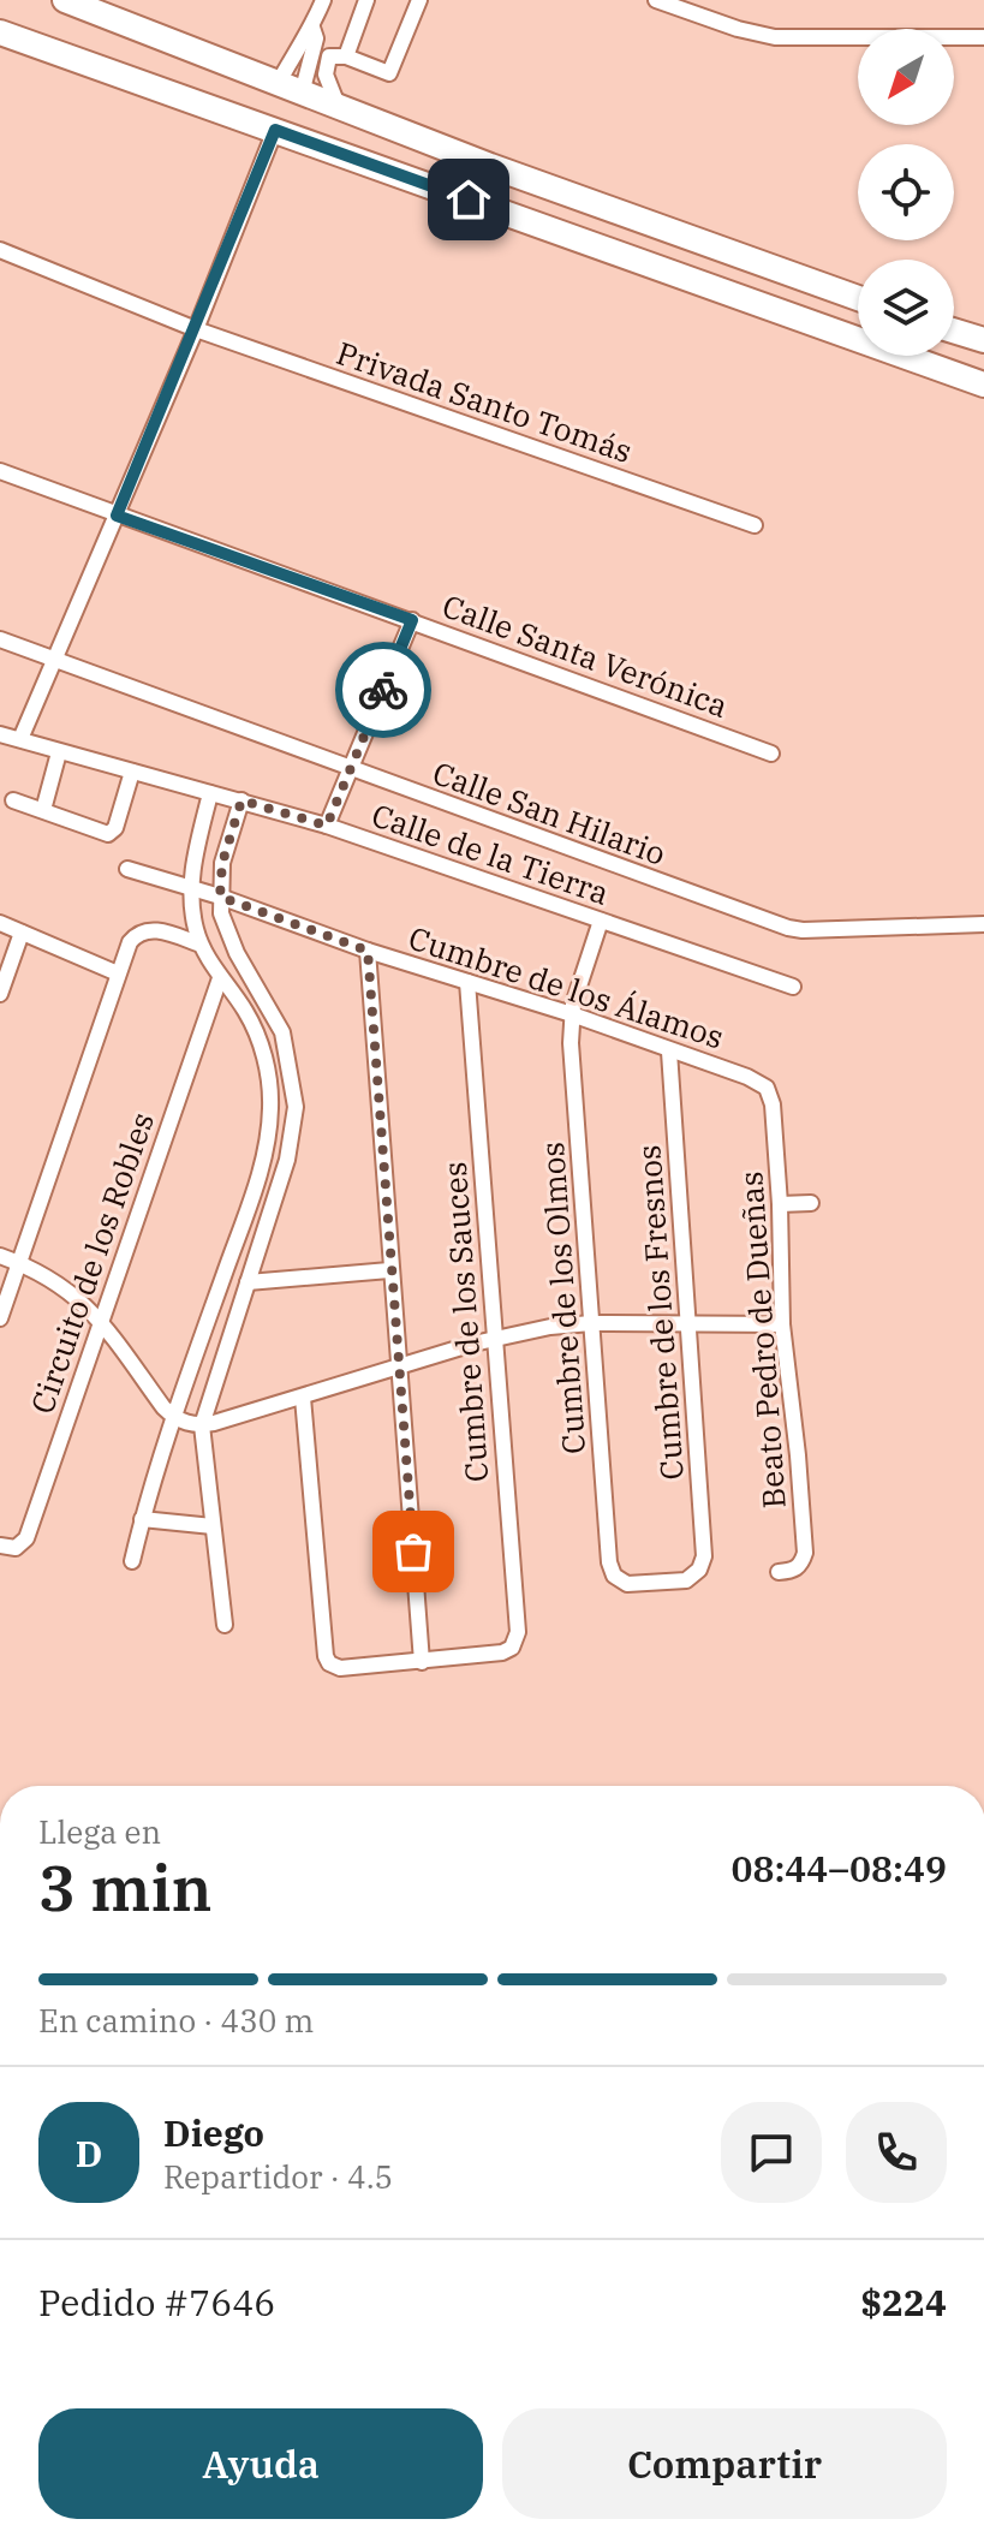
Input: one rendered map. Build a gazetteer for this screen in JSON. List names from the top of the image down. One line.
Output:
{"streets":{"street":["Privada Santo Tomás","Calle Santa Verónica","Calle San Hilario","Calle de la Tierra","Cumbre de los Álamos","Circuito de los Robles","Cumbre de los Olmos","Cumbre de los Fresnos","Cumbre de los Sauces","Beato Pedro de Dueñas"]},"crossings":[["Calle de la Tierra","Cumbre de los Olmos"],["Cumbre de los Álamos","Cumbre de los Olmos"],["Cumbre de los Álamos","Cumbre de los Fresnos"],["Cumbre de los Álamos","Cumbre de los Sauces"],["Cumbre de los Álamos","Beato Pedro de Dueñas"],["Cumbre de los Olmos","Cumbre de los Fresnos"]],"north":"bottom left","page":{"heading":["3 min","Llega en","08:44–08:49"],"panel":["Diego","Repartidor · 4.5","Pedido #7646","$224"],"bar":"En camino · 430 m","round":"D","buttons":["Ayuda","Compartir"]}}
